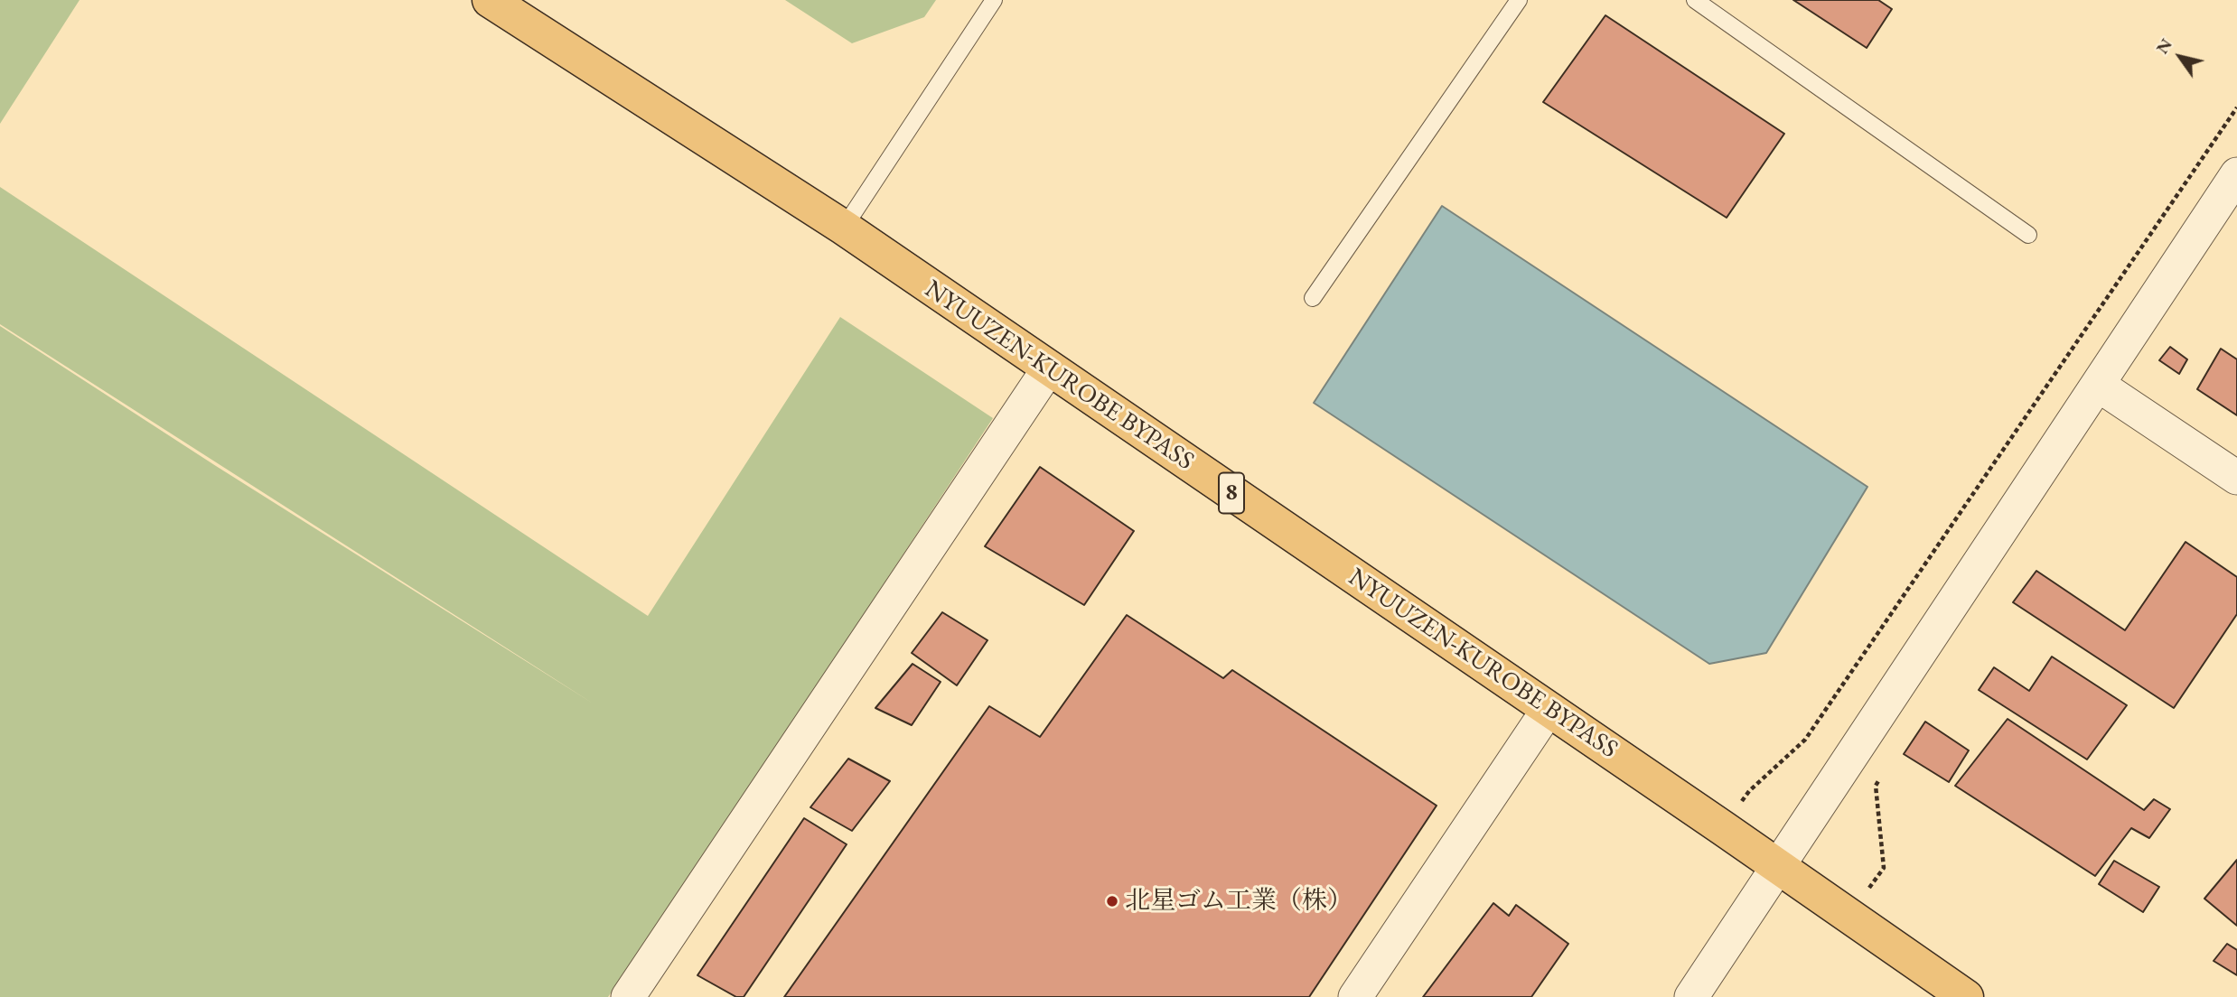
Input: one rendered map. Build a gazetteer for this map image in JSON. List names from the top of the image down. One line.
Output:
{"streets":{"highway":["NYUUZEN-KUROBE BYPASS","8"]},"places":["北星ゴム工業（株）"],"north":"top left"}
